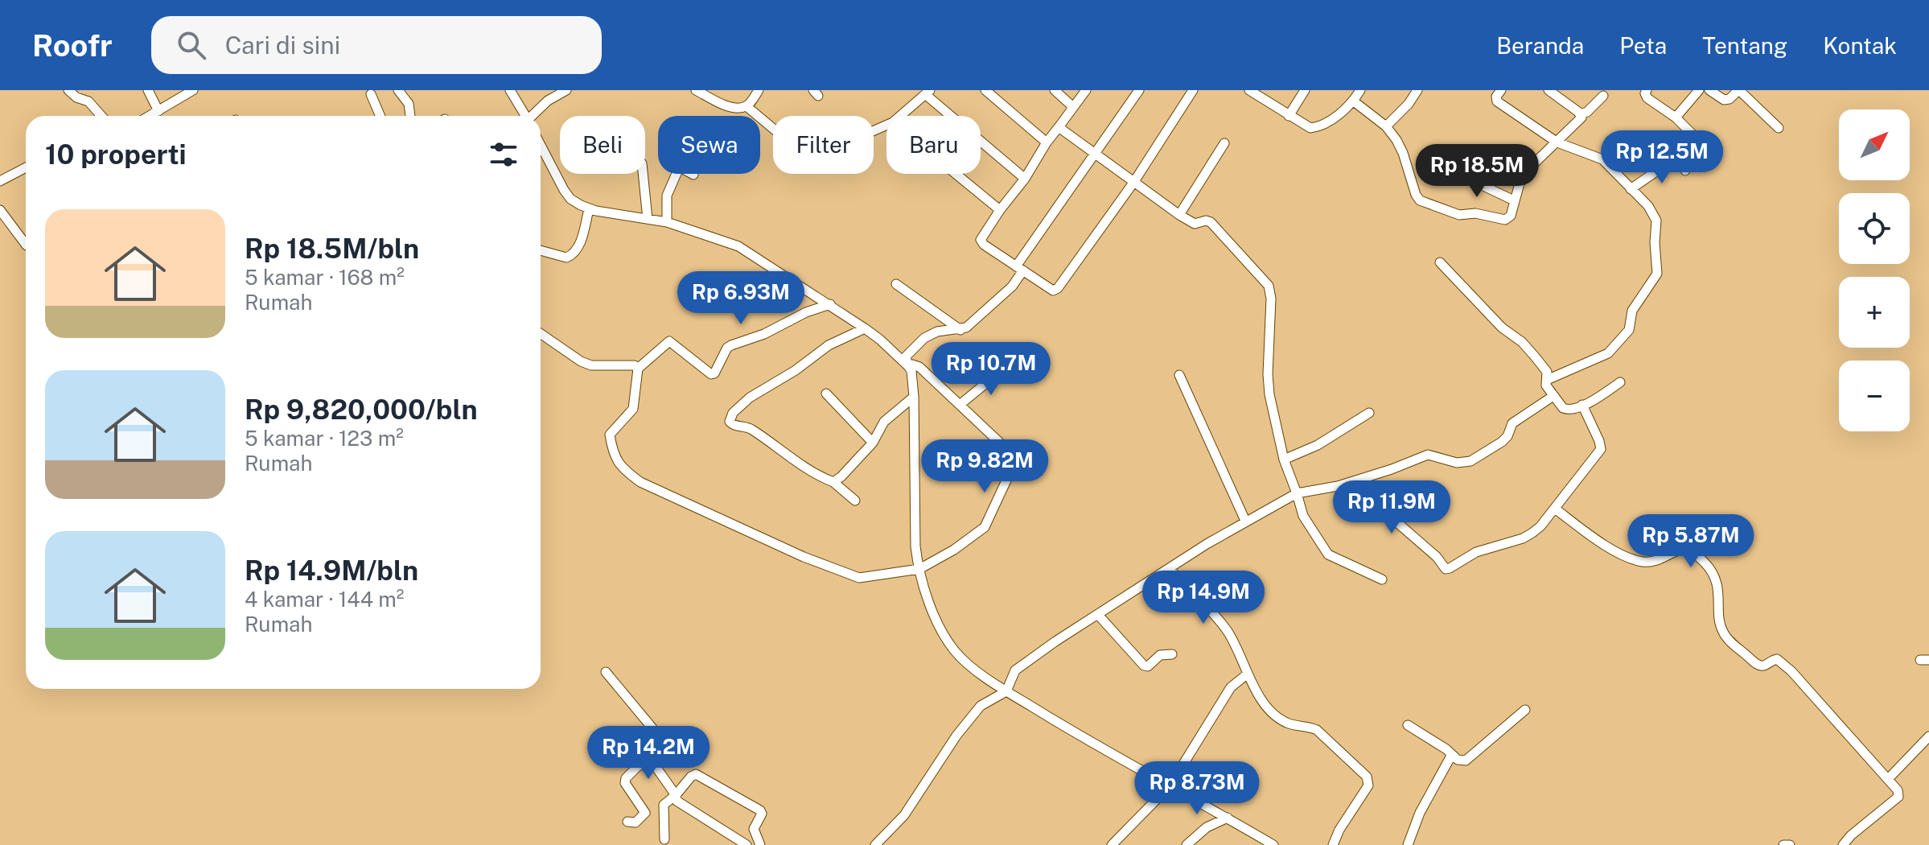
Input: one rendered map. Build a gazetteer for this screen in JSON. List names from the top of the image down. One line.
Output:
{"north":"top right","page":{"header":"Roofr","search":"Cari di sini","nav":["Beranda","Peta","Tentang","Kontak"],"map_buttons":["+","−"],"chip":["Beli","Sewa","Filter","Baru"],"heading":"10 properti","price":["Rp 12.5M","Rp 18.5M","Rp 6.93M","Rp 10.7M","Rp 9.82M","Rp 11.9M","Rp 5.87M","Rp 14.9M","Rp 14.2M","Rp 8.73M"],"list":[{"name":"Rp 18.5M/bln","note":"5 kamar · 168 m² · Rumah"},{"name":"Rp 9,820,000/bln","note":"5 kamar · 123 m² · Rumah"},{"name":"Rp 14.9M/bln","note":"4 kamar · 144 m² · Rumah"}]}}
